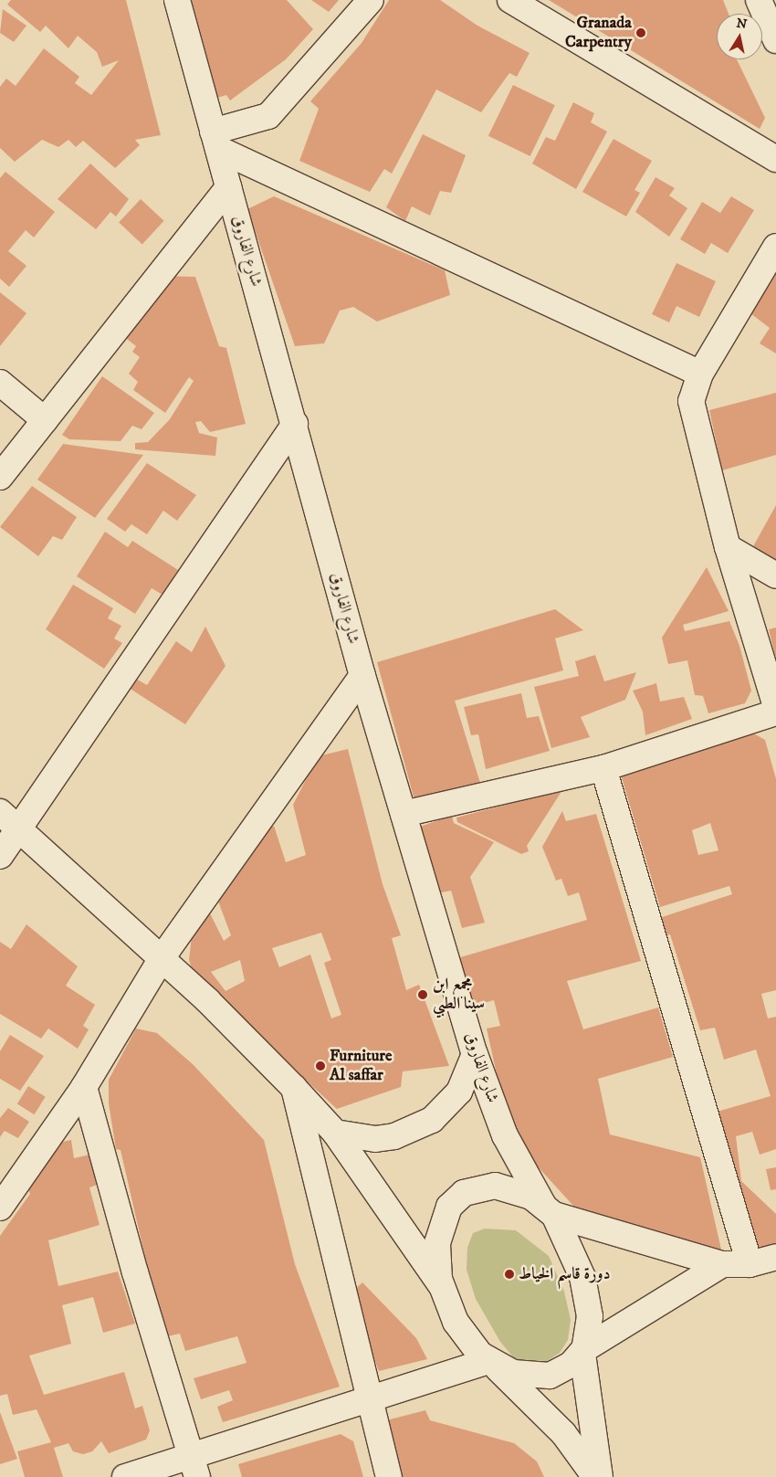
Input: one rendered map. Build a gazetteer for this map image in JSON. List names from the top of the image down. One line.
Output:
{"streets":{"street":["شارع الفاروق"]},"places":["Granada Carpentry","مجمع ابن سينا الطبي","Furniture Al saffar","دورة قاسم الخياط"],"north":"top"}
